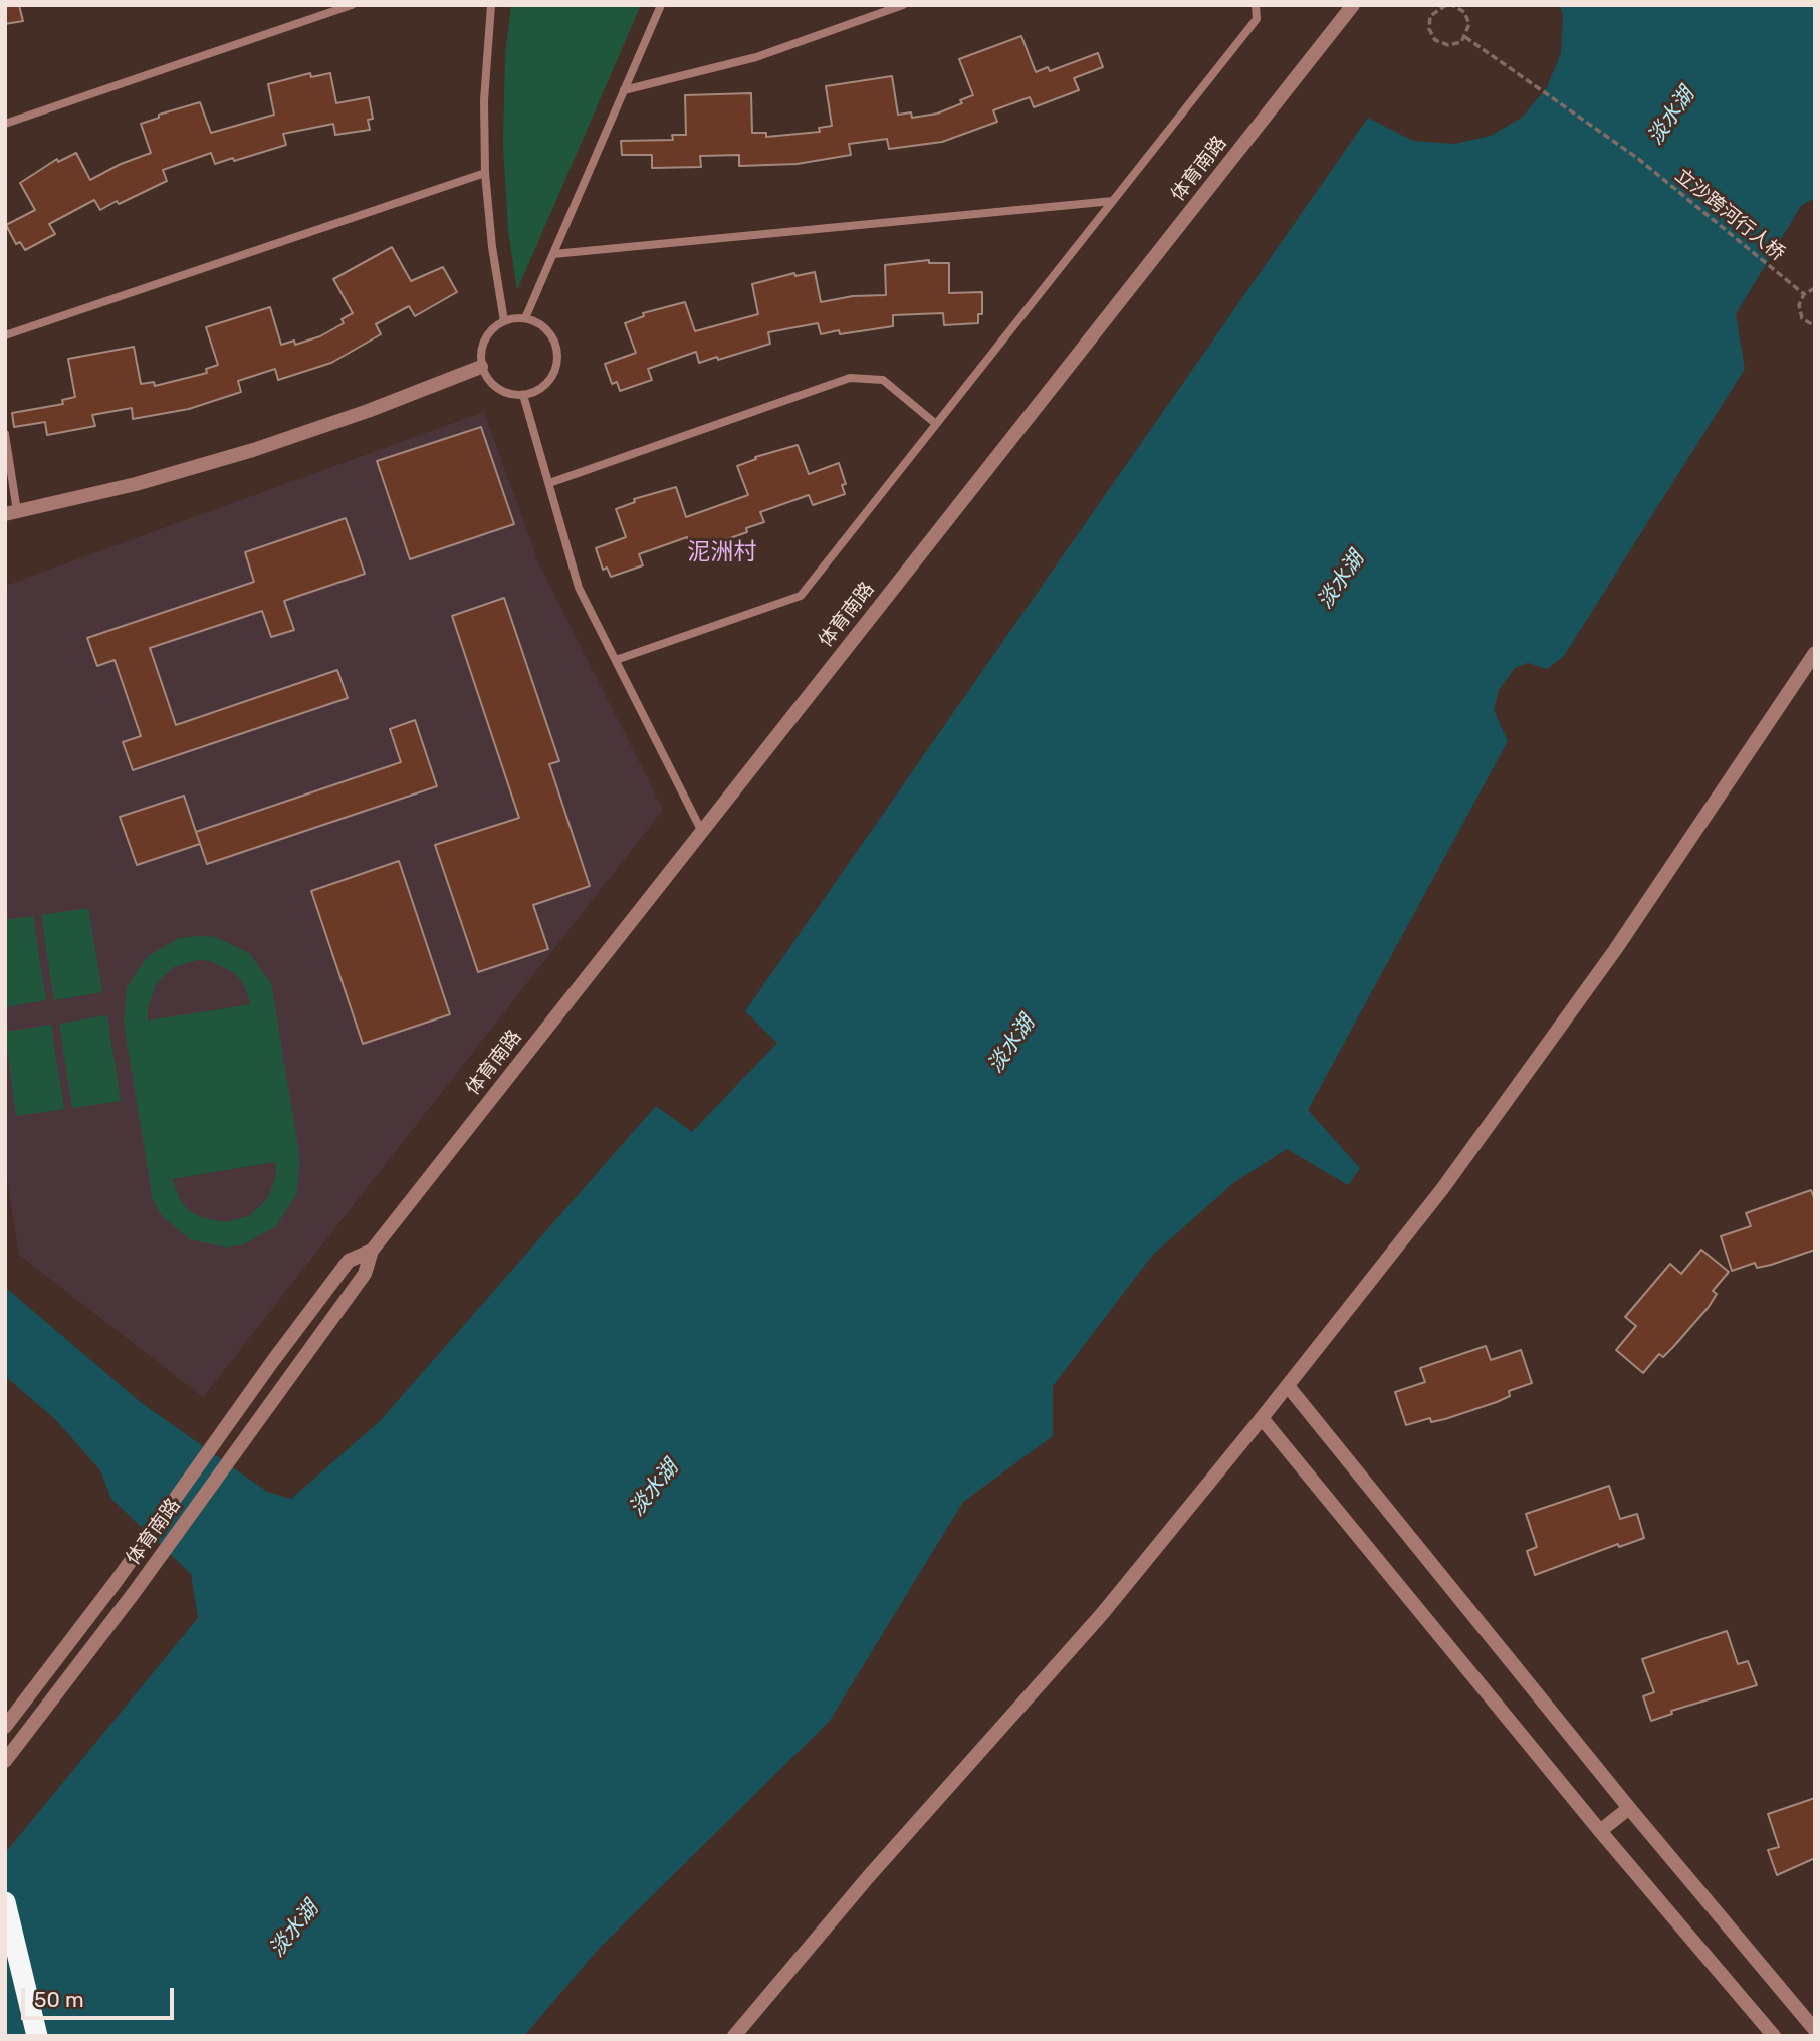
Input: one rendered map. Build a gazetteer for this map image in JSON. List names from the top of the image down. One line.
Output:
{"streets":{"street":["体育南路"],"path":["立沙跨河行人桥"]},"districts":["泥洲村"],"water":["淡水湖"],"scale_bar":"50 m"}
